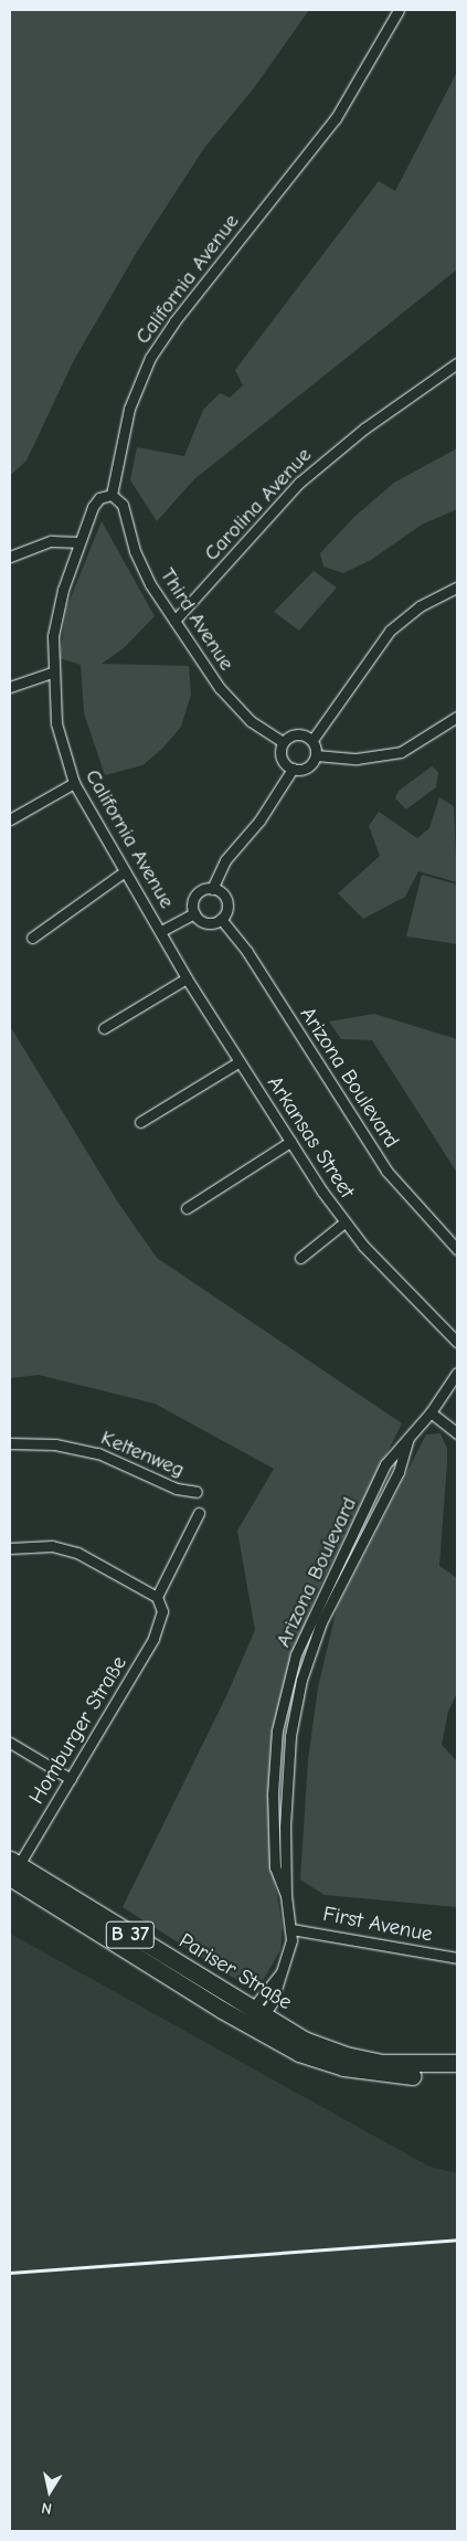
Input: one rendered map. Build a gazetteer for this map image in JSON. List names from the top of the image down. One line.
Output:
{"streets":{"main road":["B 37","Pariser Straße"],"street":["California Avenue","Carolina Avenue","Third Avenue","Arizona Boulevard","Arkansas Street","Keltenweg","Homburger Straße","First Avenue"]},"crossings":[["California Avenue","Third Avenue"],["California Avenue","Arkansas Street"],["Carolina Avenue","Third Avenue"],["Arizona Boulevard","First Avenue"],["Arizona Boulevard","Pariser Straße"],["Homburger Straße","Pariser Straße"]],"north":"bottom"}
